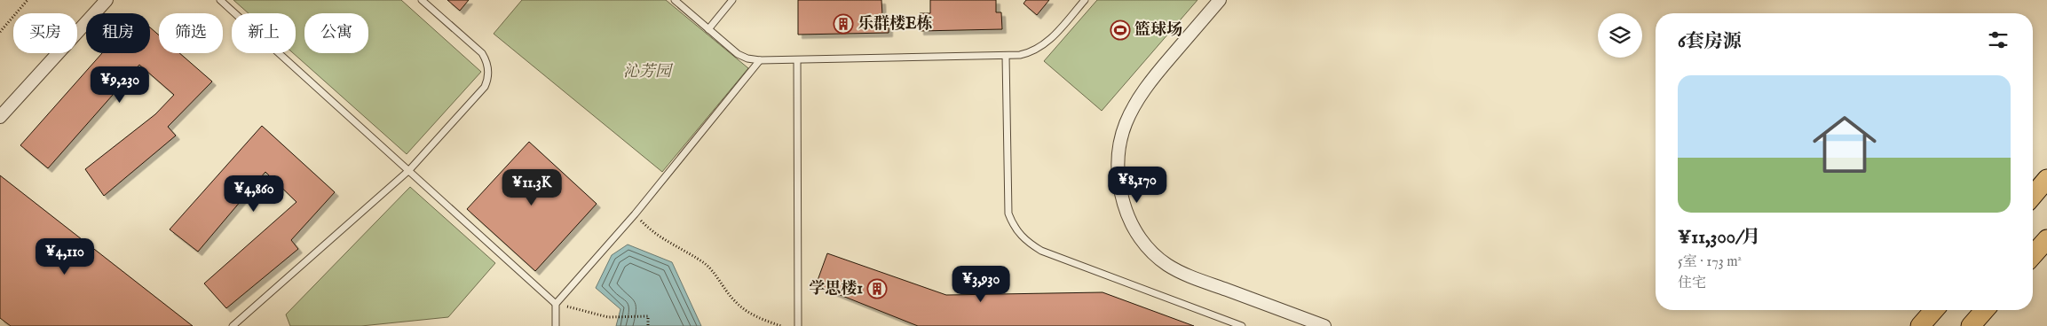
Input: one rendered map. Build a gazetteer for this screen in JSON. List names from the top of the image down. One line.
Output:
{"parks":["沁芳园"],"places":{"building":["乐群楼E栋","学思楼1"],"sports":["篮球场"]},"page":{"chip":["买房","租房","筛选","新上","公寓"],"heading":"6套房源","price":["¥9,230","¥8,170","¥11.3K","¥4,860","¥4,110","¥3,930"],"list":[{"name":"¥11,300/月","note":"5室 · 173 m² · 住宅"}]}}
